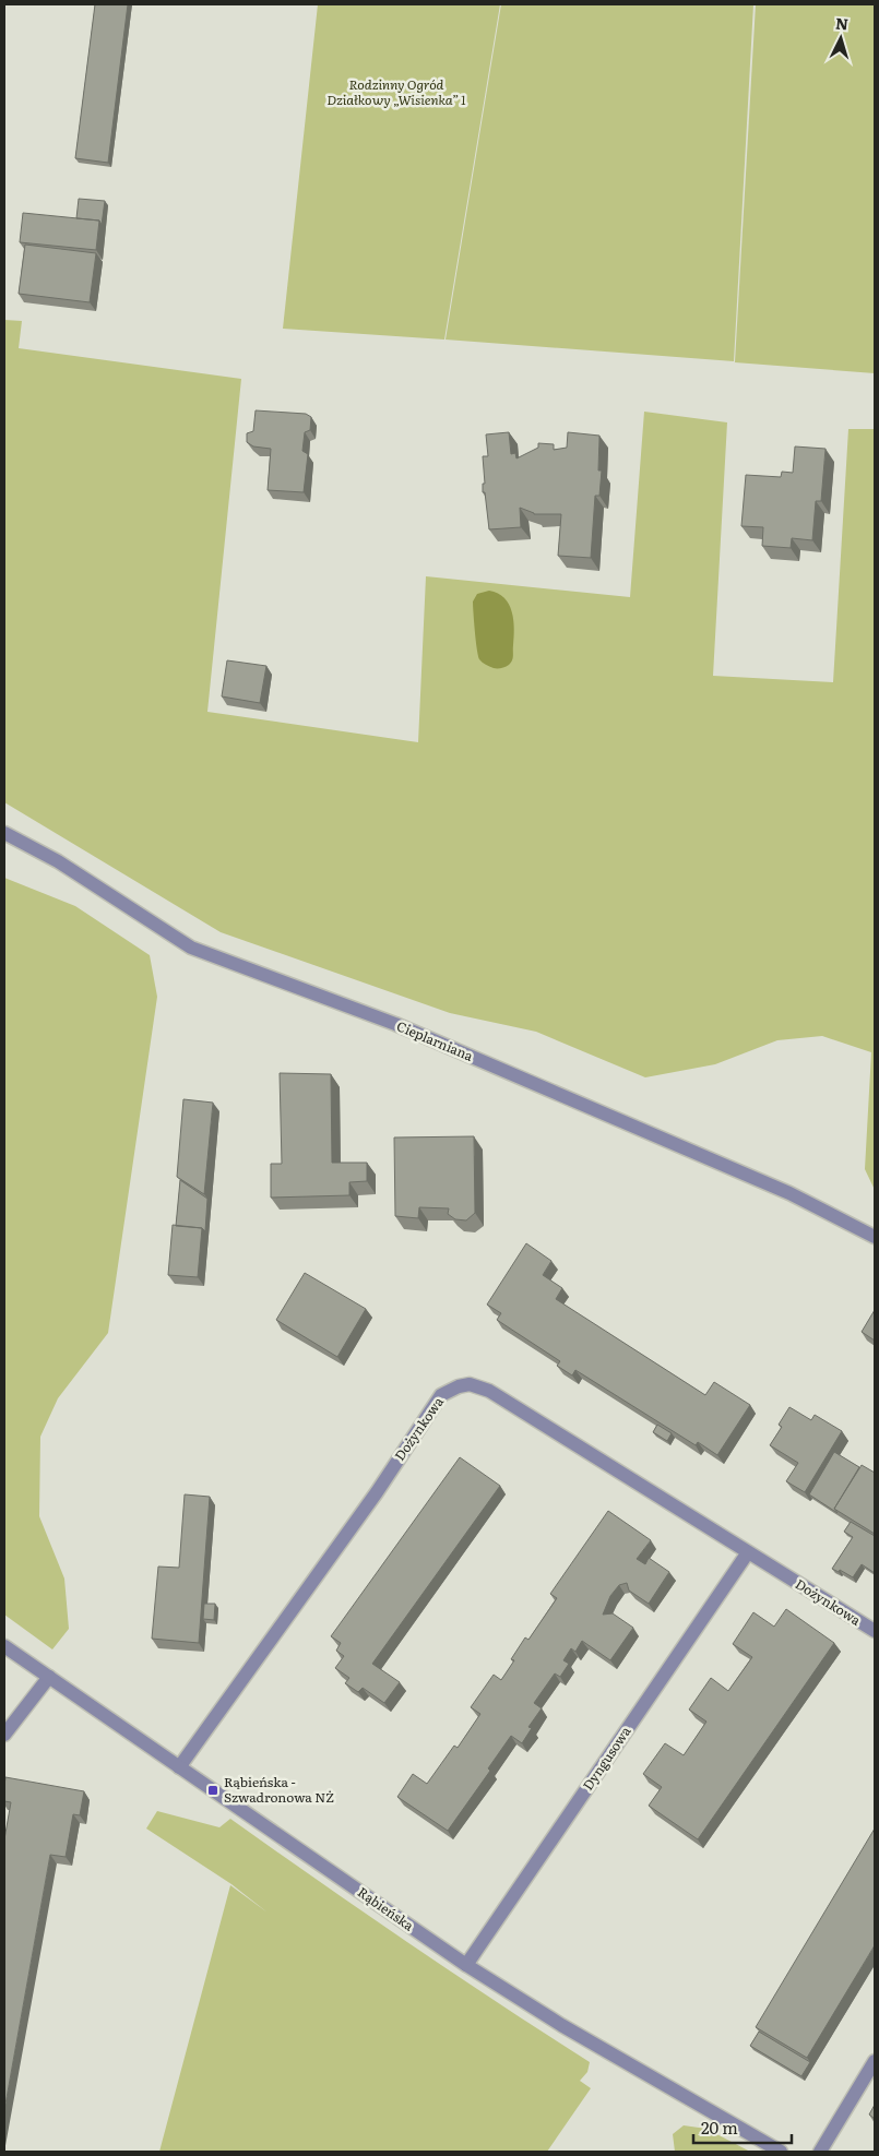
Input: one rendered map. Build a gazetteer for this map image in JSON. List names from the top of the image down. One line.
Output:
{"streets":{"street":["Cieplarniana","Dożynkowa","Dyngusowa","Rąbieńska"]},"crossings":[["Dożynkowa","Dyngusowa"],["Dożynkowa","Rąbieńska"],["Dyngusowa","Rąbieńska"]],"parks":["Rodzinny Ogród Działkowy „Wisienka” 1"],"places":{"transit":["Rąbieńska - Szwadronowa NŻ"]},"scale_bar":"20 m","north":"top"}
